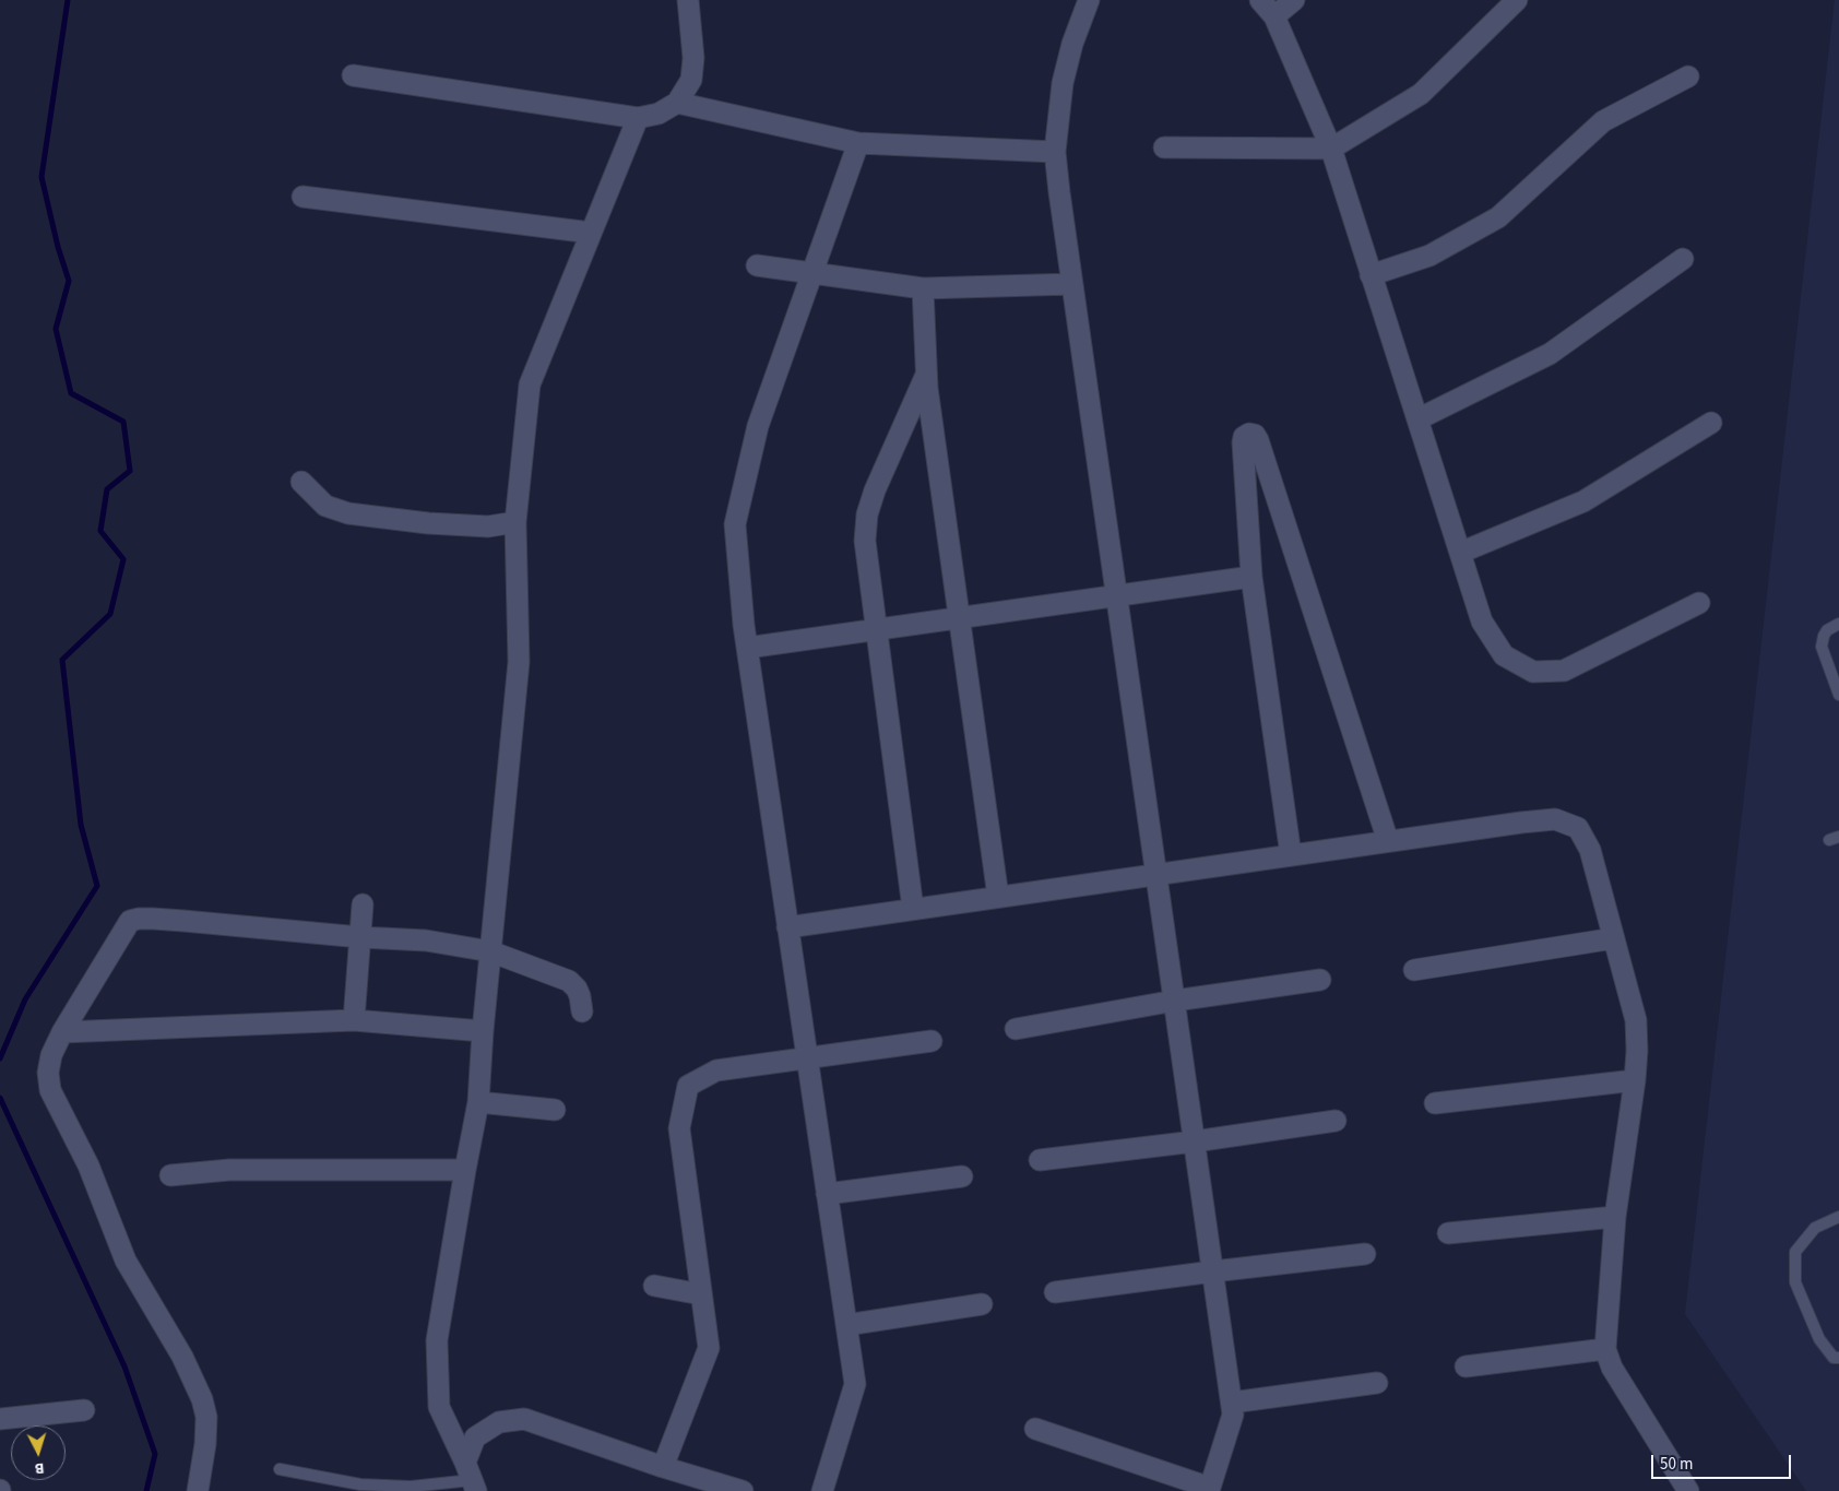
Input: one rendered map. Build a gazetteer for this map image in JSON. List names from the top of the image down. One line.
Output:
{"scale_bar":"50 m","north":"bottom"}
